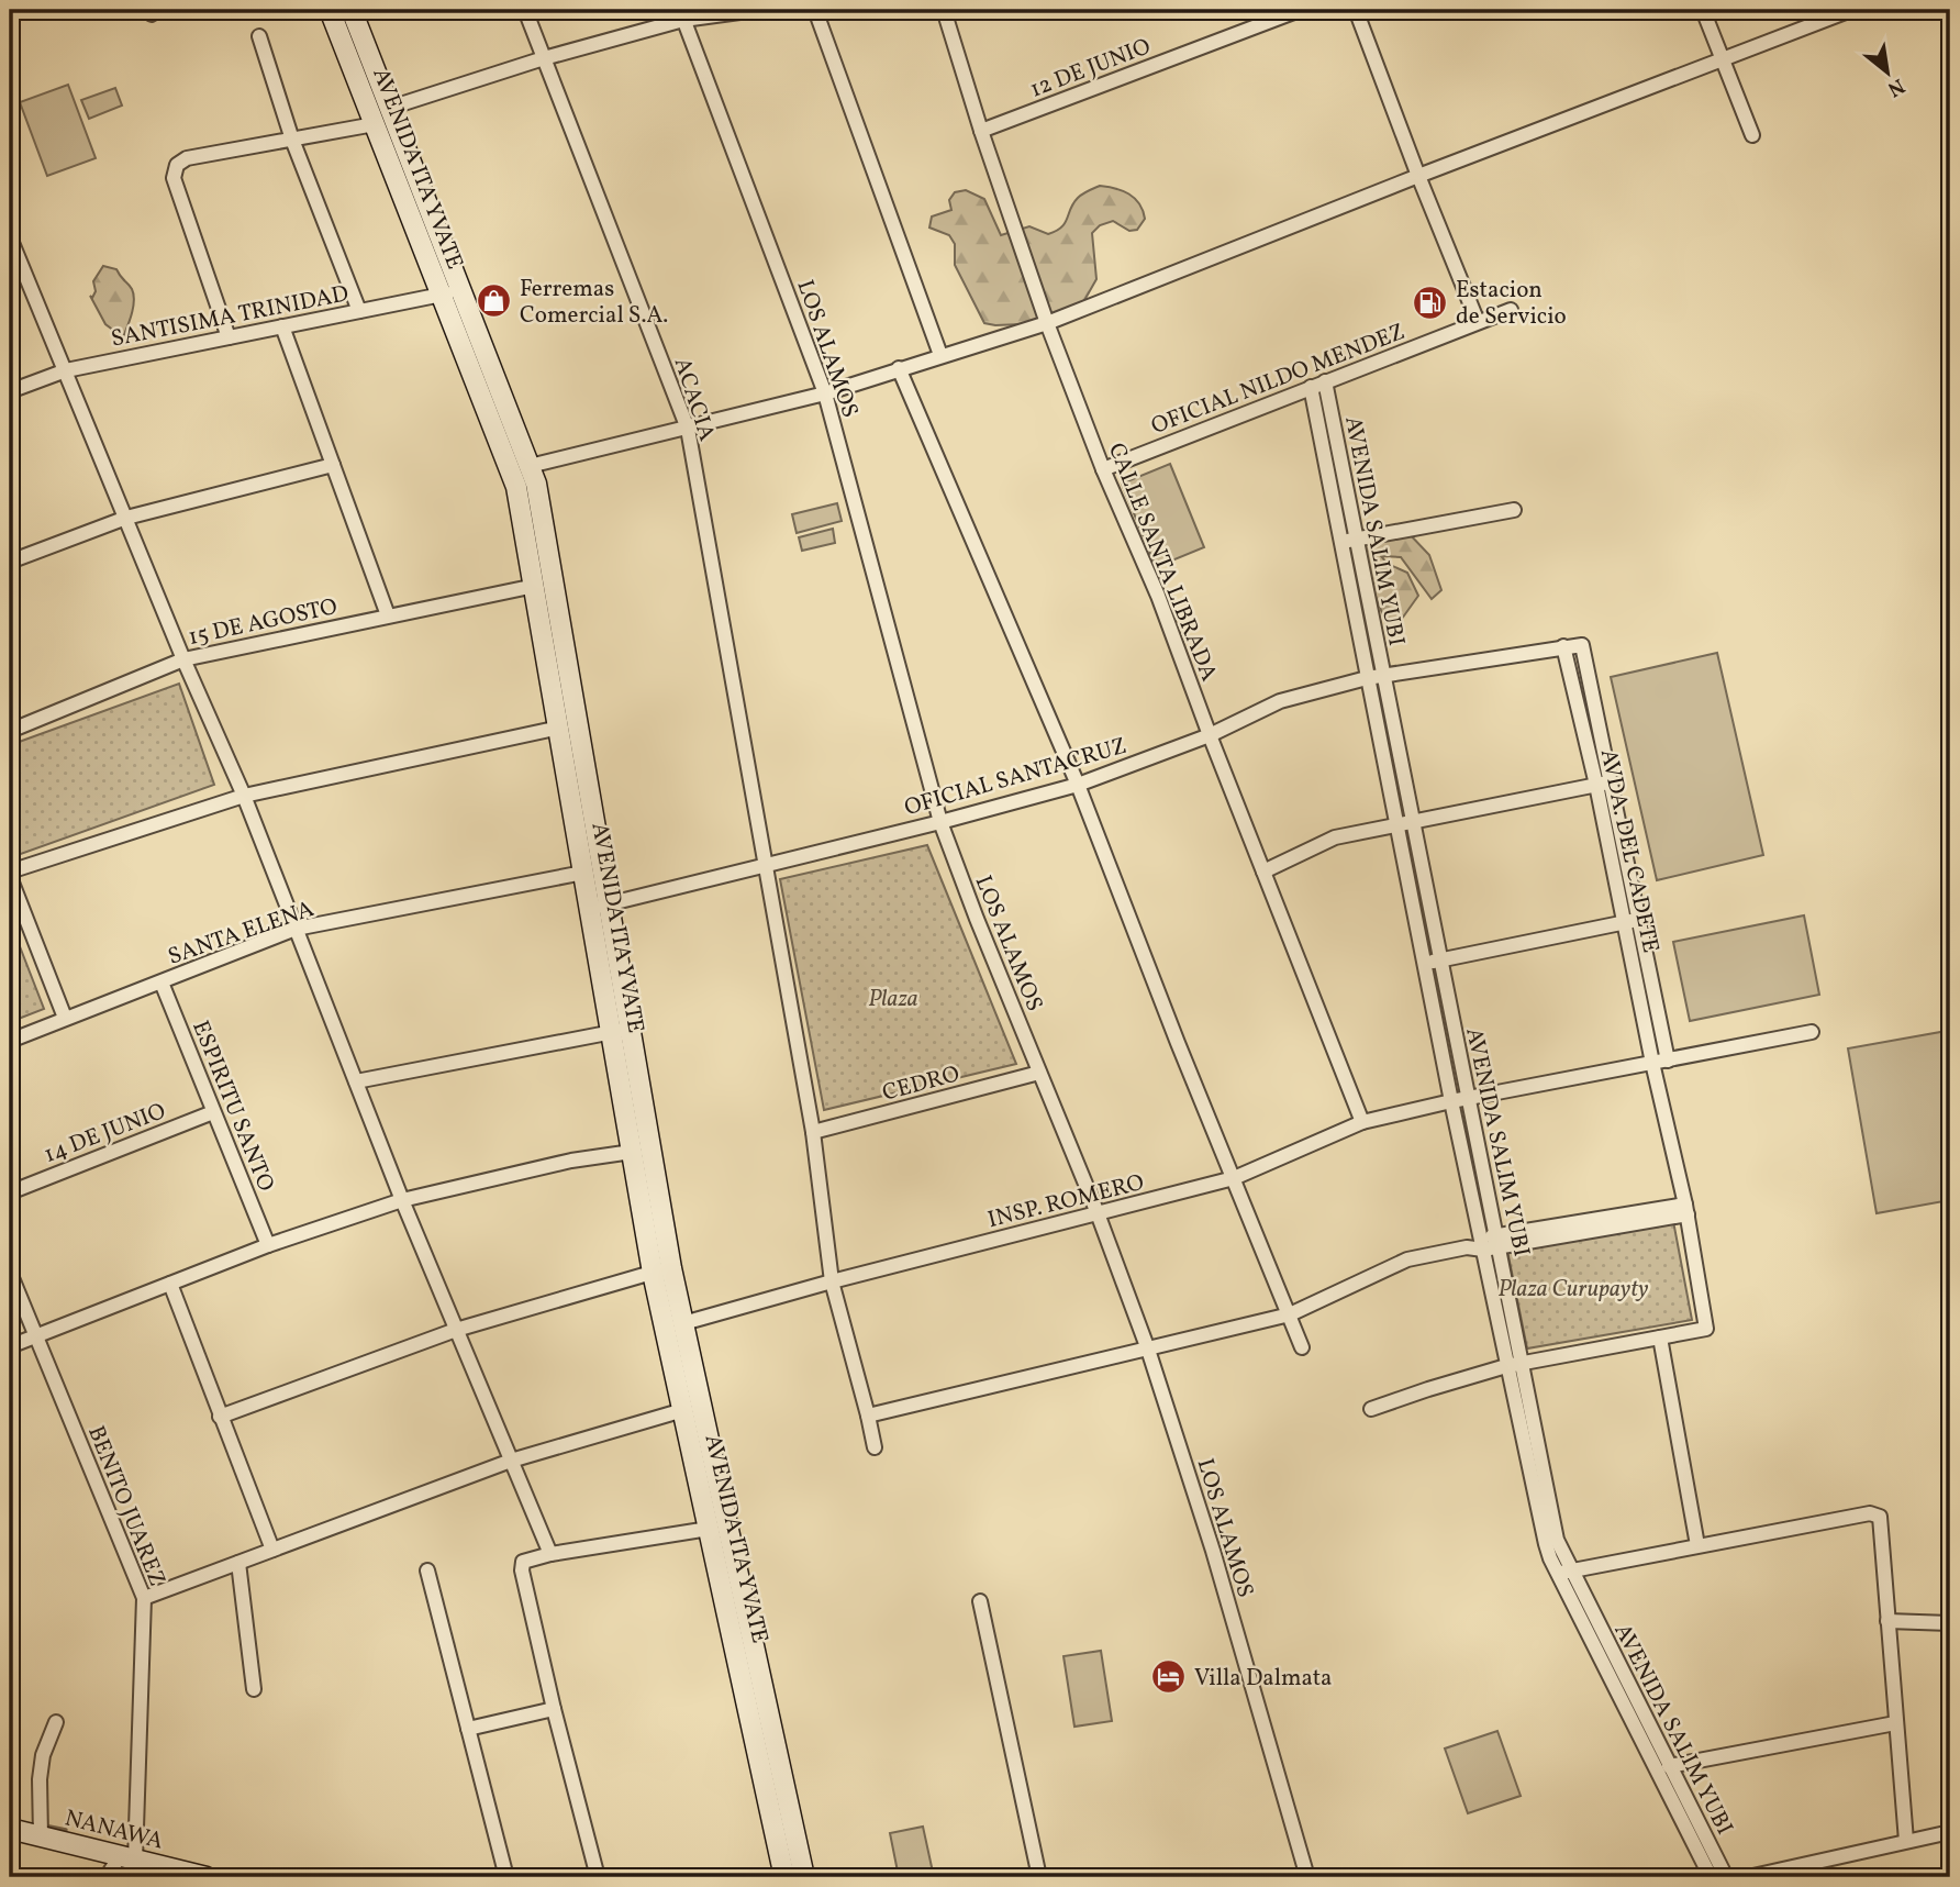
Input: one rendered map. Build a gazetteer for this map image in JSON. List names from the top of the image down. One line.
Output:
{"streets":{"street":["12 DE JUNIO","AVENIDA ITA YVATE","SANTISIMA TRINIDAD","LOS ALAMOS","OFICIAL NILDO MENDEZ","ACACIA","AVENIDA SALIM YUBI","CALLE SANTA LIBRADA","15 DE AGOSTO","OFICIAL SANTACRUZ","AVDA. DEL CADETE","SANTA ELENA","CEDRO","ESPIRITU SANTO","14 DE JUNIO","INSP. ROMERO","BENITO JUAREZ","NANAWA"]},"crossings":[["12 DE JUNIO","CALLE SANTA LIBRADA"],["AVENIDA ITA YVATE","SANTISIMA TRINIDAD"],["AVENIDA ITA YVATE","15 DE AGOSTO"],["AVENIDA ITA YVATE","OFICIAL SANTACRUZ"],["AVENIDA ITA YVATE","SANTA ELENA"],["AVENIDA ITA YVATE","INSP. ROMERO"],["LOS ALAMOS","OFICIAL SANTACRUZ"],["LOS ALAMOS","CEDRO"],["LOS ALAMOS","INSP. ROMERO"],["OFICIAL NILDO MENDEZ","AVENIDA SALIM YUBI"],["OFICIAL NILDO MENDEZ","CALLE SANTA LIBRADA"],["ACACIA","OFICIAL SANTACRUZ"],["ACACIA","CEDRO"],["ACACIA","INSP. ROMERO"],["AVENIDA SALIM YUBI","OFICIAL SANTACRUZ"],["AVENIDA SALIM YUBI","INSP. ROMERO"],["CALLE SANTA LIBRADA","OFICIAL SANTACRUZ"],["CALLE SANTA LIBRADA","INSP. ROMERO"],["OFICIAL SANTACRUZ","AVDA. DEL CADETE"],["AVDA. DEL CADETE","INSP. ROMERO"],["SANTA ELENA","ESPIRITU SANTO"],["ESPIRITU SANTO","14 DE JUNIO"],["BENITO JUAREZ","NANAWA"]],"parks":["Plaza","Plaza Curupayty"],"places":{"shop":["Ferremas Comercial S.A."],"fuel station":["Estacion de Servicio"],"hotel":["Villa Dalmata"]},"north":"bottom right"}
